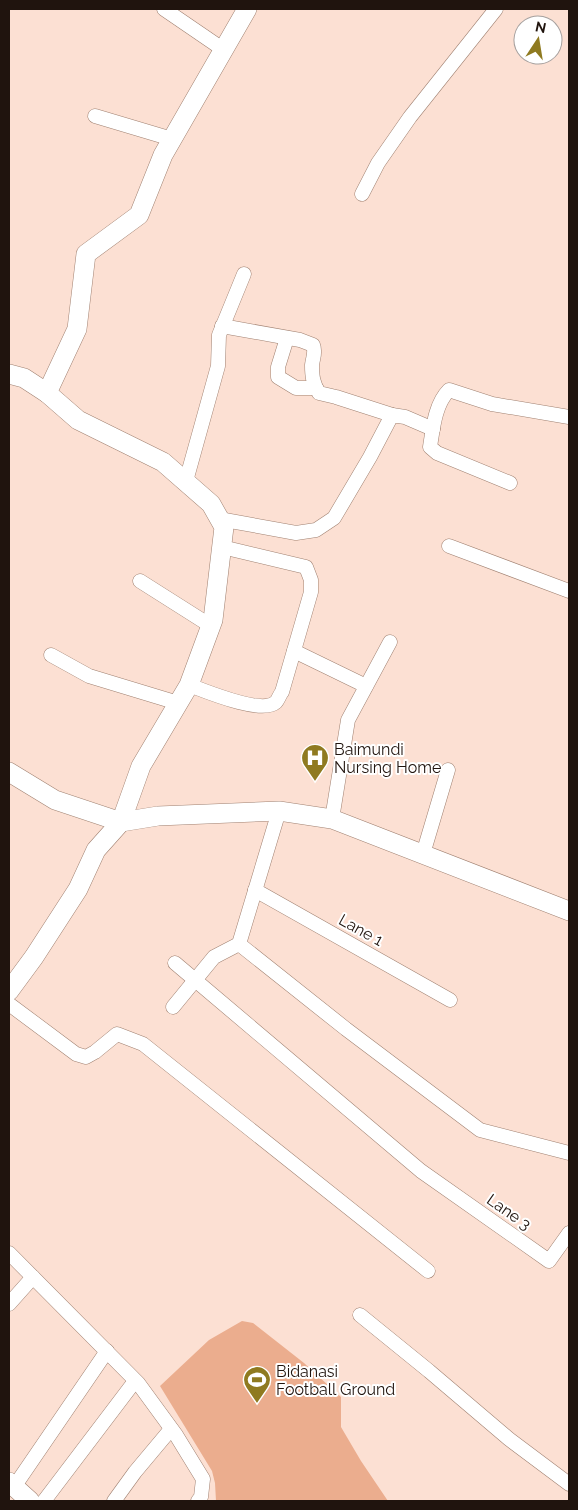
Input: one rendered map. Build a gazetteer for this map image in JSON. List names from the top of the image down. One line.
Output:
{"streets":{"street":["Lane 1","Lane 3"]},"places":{"hospital":["Baimundi Nursing Home"],"sports":["Bidanasi Football Ground"]},"north":"top"}
